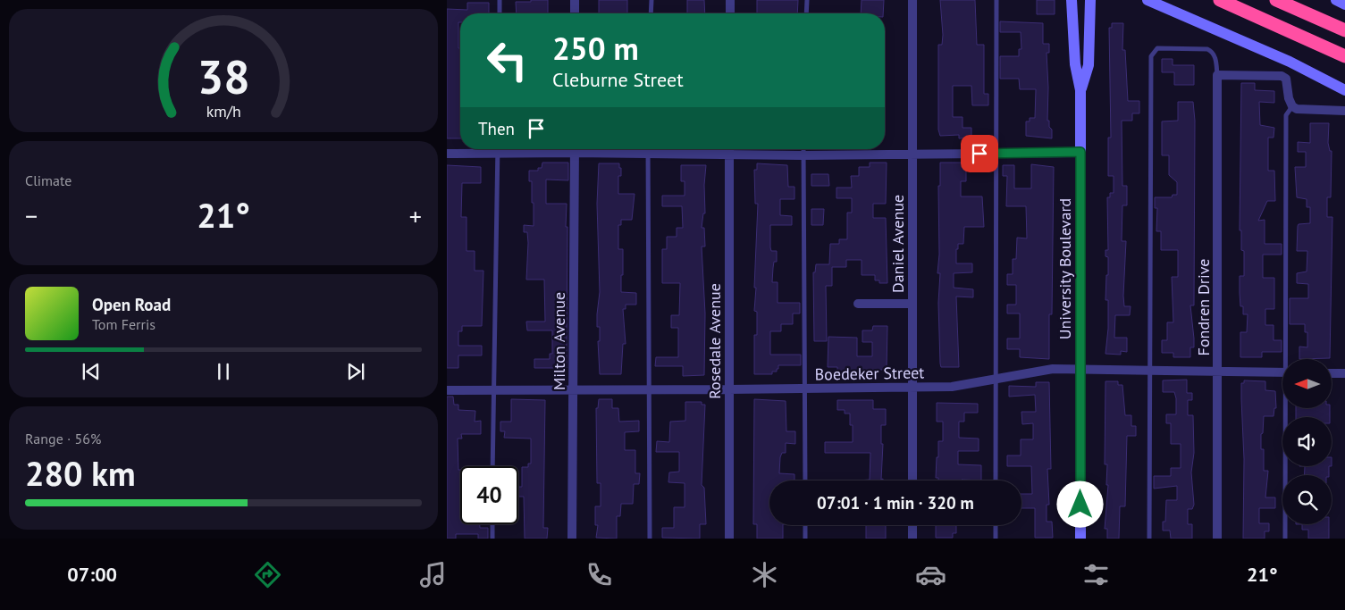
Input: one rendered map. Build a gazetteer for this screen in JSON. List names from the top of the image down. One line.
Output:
{"streets":{"street":["Daniel Avenue","University Boulevard","Fondren Drive","Milton Avenue","Rosedale Avenue","Boedeker Street"]},"crossings":[["Daniel Avenue","Boedeker Street"],["University Boulevard","Boedeker Street"],["Fondren Drive","Boedeker Street"],["Milton Avenue","Boedeker Street"],["Rosedale Avenue","Boedeker Street"]],"north":"left","page":{"turn":["250 m","Cleburne Street"],"then":"Then","tile":["Climate",["Range · 56%","280 km"]],"heat":["−","21°","+"],"song":["Open Road","Tom Ferris"],"limit":"40","trip":"07:01 · 1 min · 320 m","tabs":["07:00","21°"],"gauge":["38","km/h"]}}
